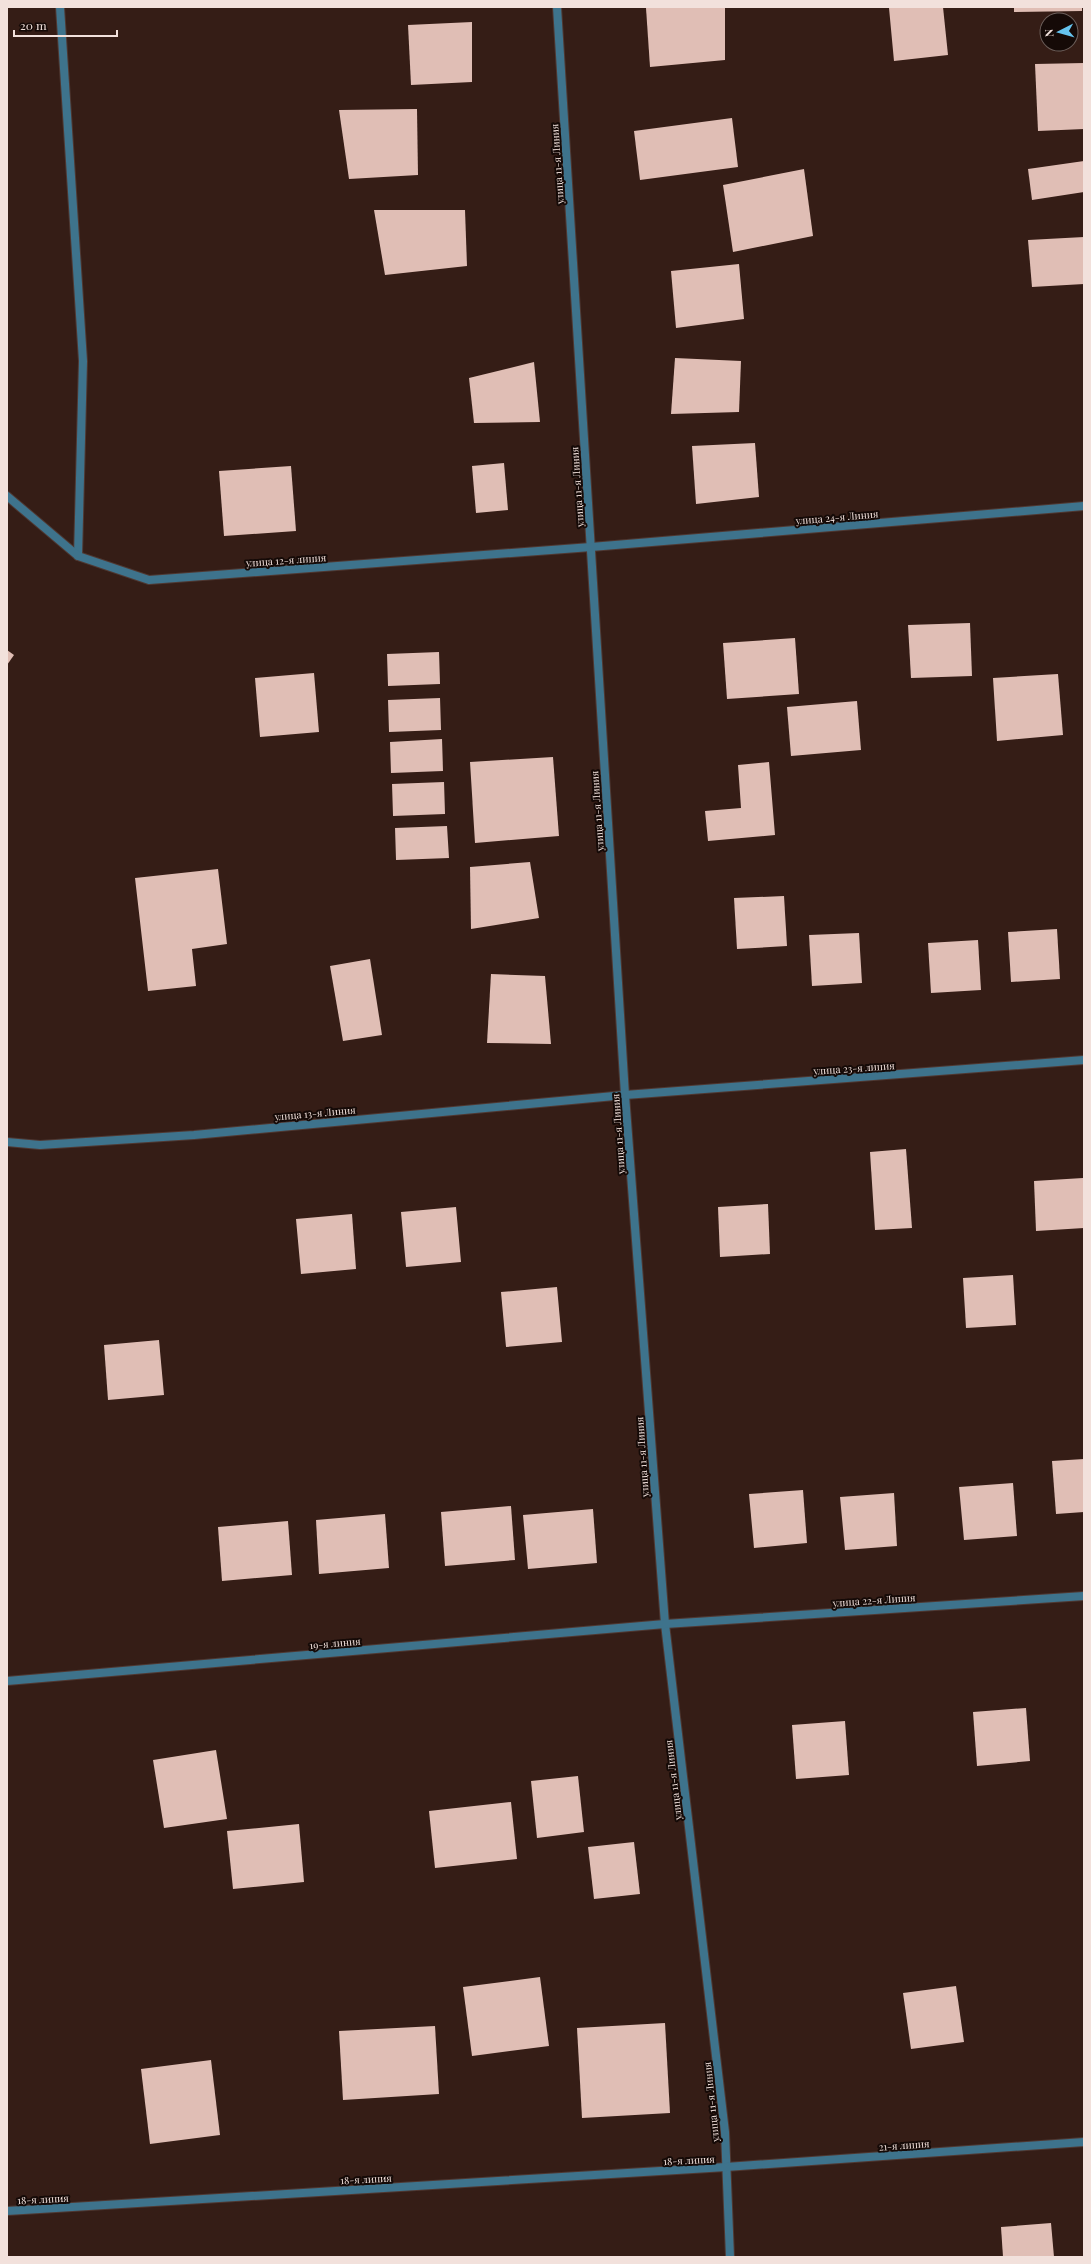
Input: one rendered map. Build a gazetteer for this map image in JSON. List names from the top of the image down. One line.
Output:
{"streets":{"street":["улица 11-я Линия","улица 24-я Линия","улица 12-я линия","улица 23-я линия","улица 13-я Линия","улица 22-я Линия","19-я линия","21-я линия","18-я линия"]},"crossings":[["улица 11-я Линия","улица 24-я Линия"],["улица 11-я Линия","улица 12-я линия"],["улица 11-я Линия","улица 23-я линия"],["улица 11-я Линия","улица 13-я Линия"],["улица 11-я Линия","улица 22-я Линия"],["улица 11-я Линия","19-я линия"],["улица 11-я Линия","21-я линия"],["улица 11-я Линия","18-я линия"],["улица 24-я Линия","улица 12-я линия"],["улица 23-я линия","улица 13-я Линия"],["улица 22-я Линия","19-я линия"],["21-я линия","18-я линия"]],"scale_bar":"20 m","north":"left"}
